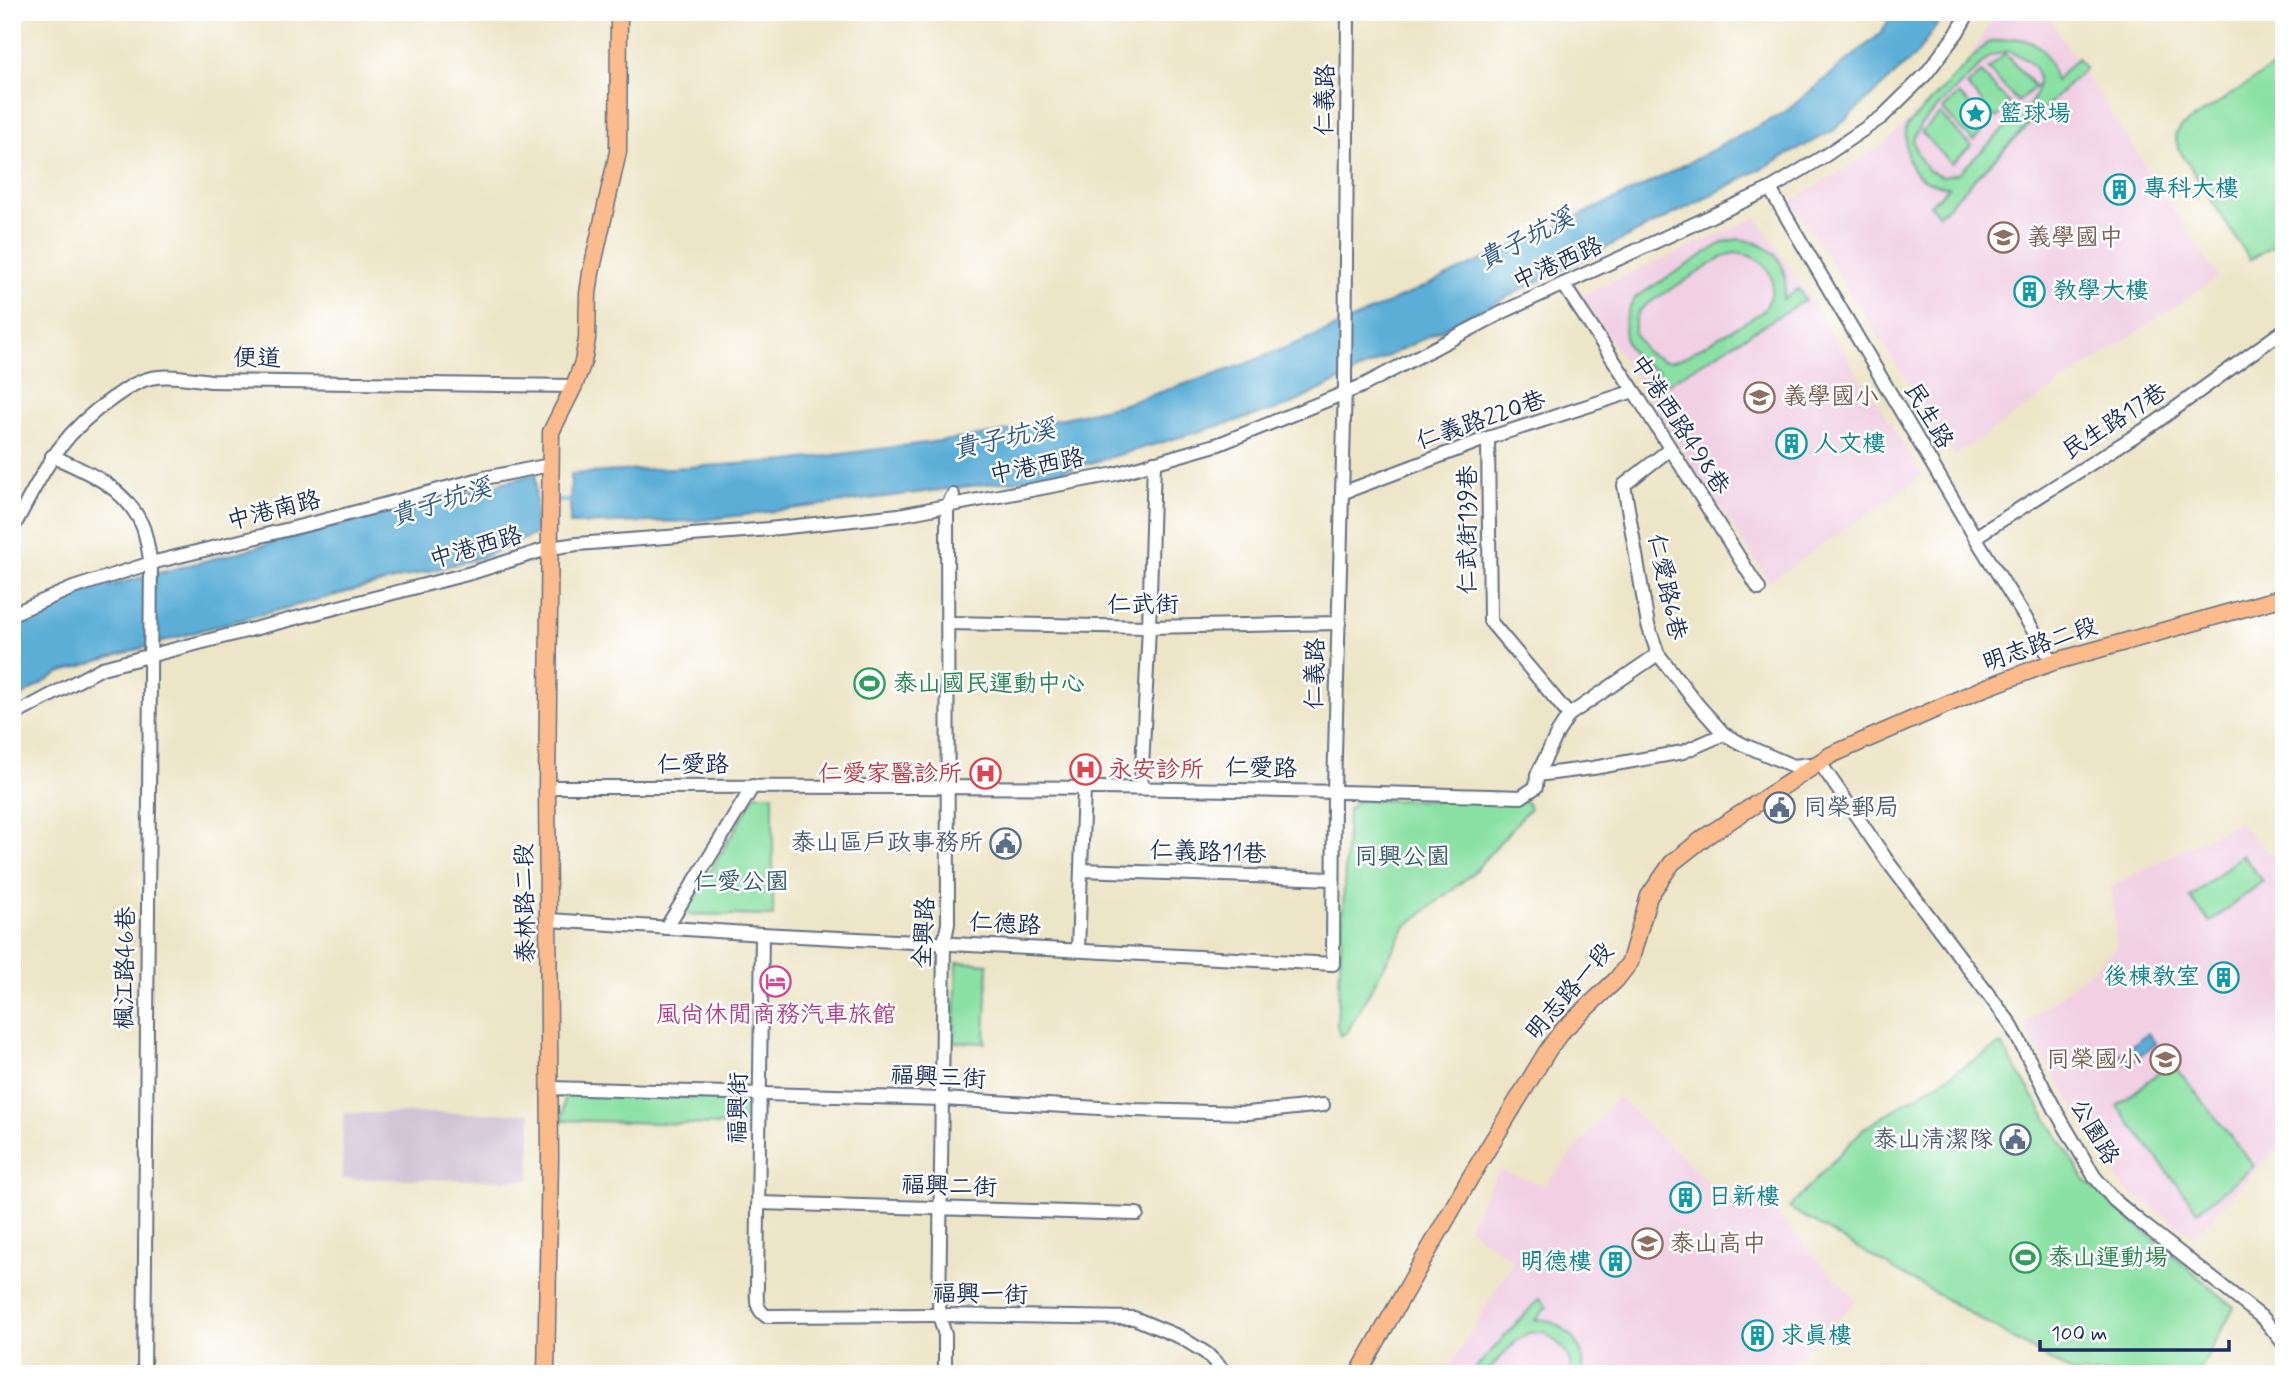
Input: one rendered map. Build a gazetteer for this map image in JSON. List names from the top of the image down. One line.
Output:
{"streets":{"main road":["明志路二段","泰林路二段","明志路一段"],"street":["仁義路","中港西路","便道","民生路","仁義路220巷","民生路17巷","中港西路498巷","中港南路","仁武街139巷","仁愛路6巷","仁武街","仁愛路","仁義路11巷","仁德路","全興路","楓江路46巷","福興三街","福興街","公園路","福興二街","福興一街"]},"crossings":[["仁義路","中港西路"],["仁義路","仁義路220巷"],["仁義路","仁武街"],["仁義路","仁愛路"],["仁義路","仁義路11巷"],["仁義路","仁德路"],["中港西路","民生路"],["中港西路","中港西路498巷"],["中港西路","泰林路二段"],["中港西路","全興路"],["中港西路","楓江路46巷"],["便道","泰林路二段"],["便道","楓江路46巷"],["民生路","民生路17巷"],["民生路","明志路二段"],["仁義路220巷","中港西路498巷"],["仁義路220巷","仁武街139巷"],["中港西路498巷","仁愛路6巷"],["中港南路","泰林路二段"],["中港南路","楓江路46巷"],["仁武街","全興路"],["明志路二段","明志路一段"],["明志路二段","公園路"],["仁愛路","泰林路二段"],["仁愛路","全興路"],["泰林路二段","仁德路"],["泰林路二段","福興三街"],["仁德路","全興路"],["仁德路","福興街"],["全興路","福興三街"],["全興路","福興二街"],["全興路","福興一街"],["明志路一段","公園路"],["福興三街","福興街"],["福興街","福興二街"],["福興街","福興一街"]],"water":["貴子坑溪"],"parks":["同興公園","仁愛公園"],"places":{"place":["籃球場"],"building":["專科大樓","教學大樓","人文樓","後棟教室","日新樓","明德樓","求真樓"],"school or university":["義學國中","義學國小","同榮國小","泰山高中"],"sports":["泰山國民運動中心","泰山運動場"],"hospital":["永安診所","仁愛家醫診所"],"public building":["同榮郵局","泰山區戶政事務所","泰山清潔隊"],"hotel":["風尚休閒商務汽車旅館"]},"scale_bar":"100 m"}
